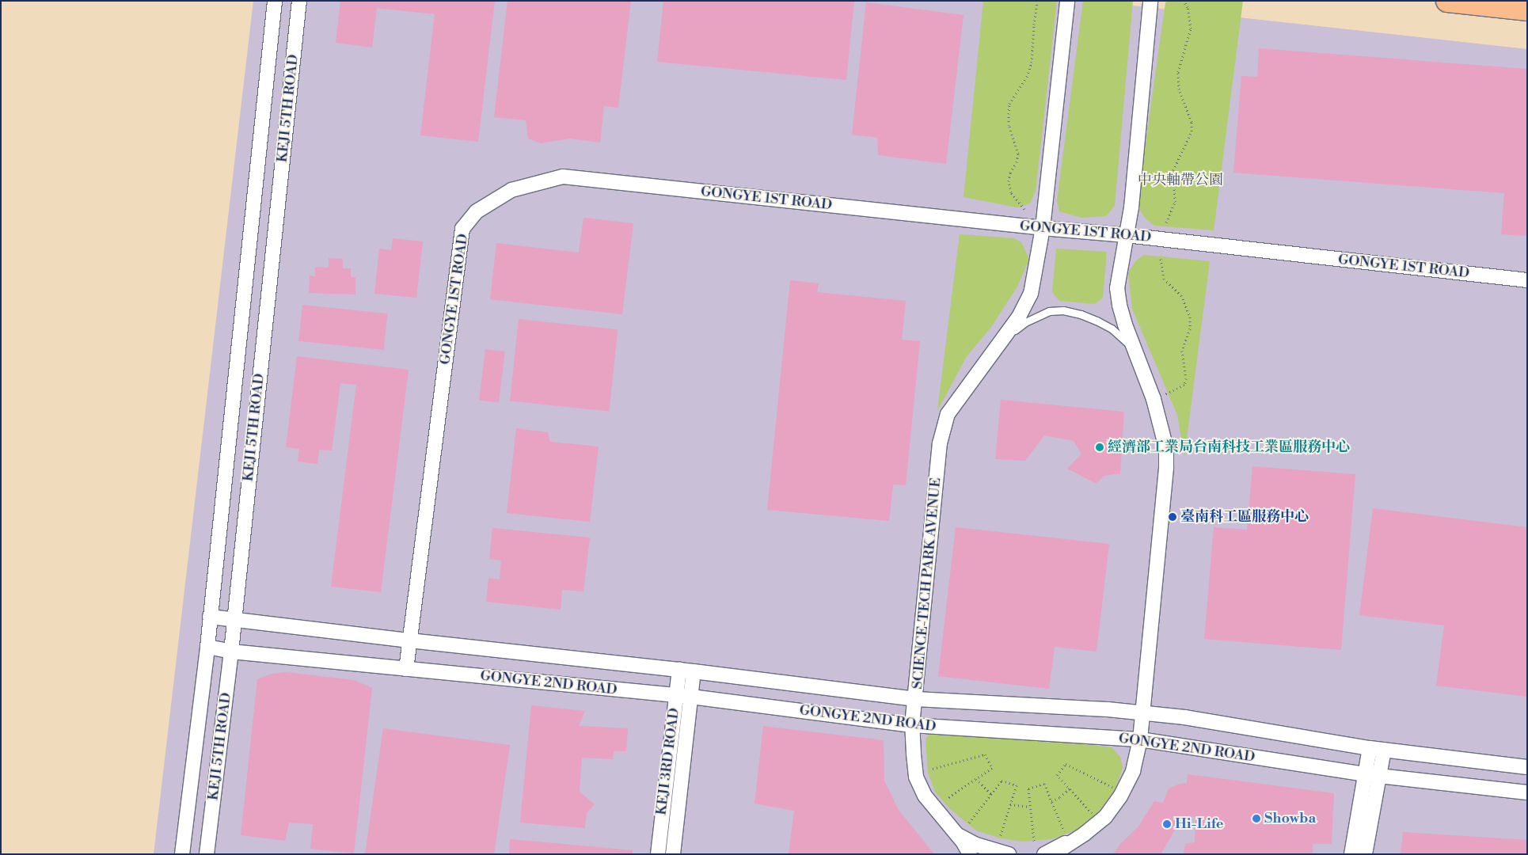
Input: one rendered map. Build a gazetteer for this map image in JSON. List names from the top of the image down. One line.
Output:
{"streets":{"street":["KEJI 5TH ROAD","GONGYE 1ST ROAD","SCIENCE-TECH PARK AVENUE","GONGYE 2ND ROAD","KEJI 3RD ROAD"]},"crossings":[["KEJI 5TH ROAD","GONGYE 2ND ROAD"],["GONGYE 1ST ROAD","SCIENCE-TECH PARK AVENUE"],["GONGYE 1ST ROAD","GONGYE 2ND ROAD"],["SCIENCE-TECH PARK AVENUE","GONGYE 2ND ROAD"],["GONGYE 2ND ROAD","KEJI 3RD ROAD"]],"parks":["中央軸帶公園"],"places":["經濟部工業局台南科技工業區服務中心","臺南科工區服務中心","Showba","Hi-Life"]}
